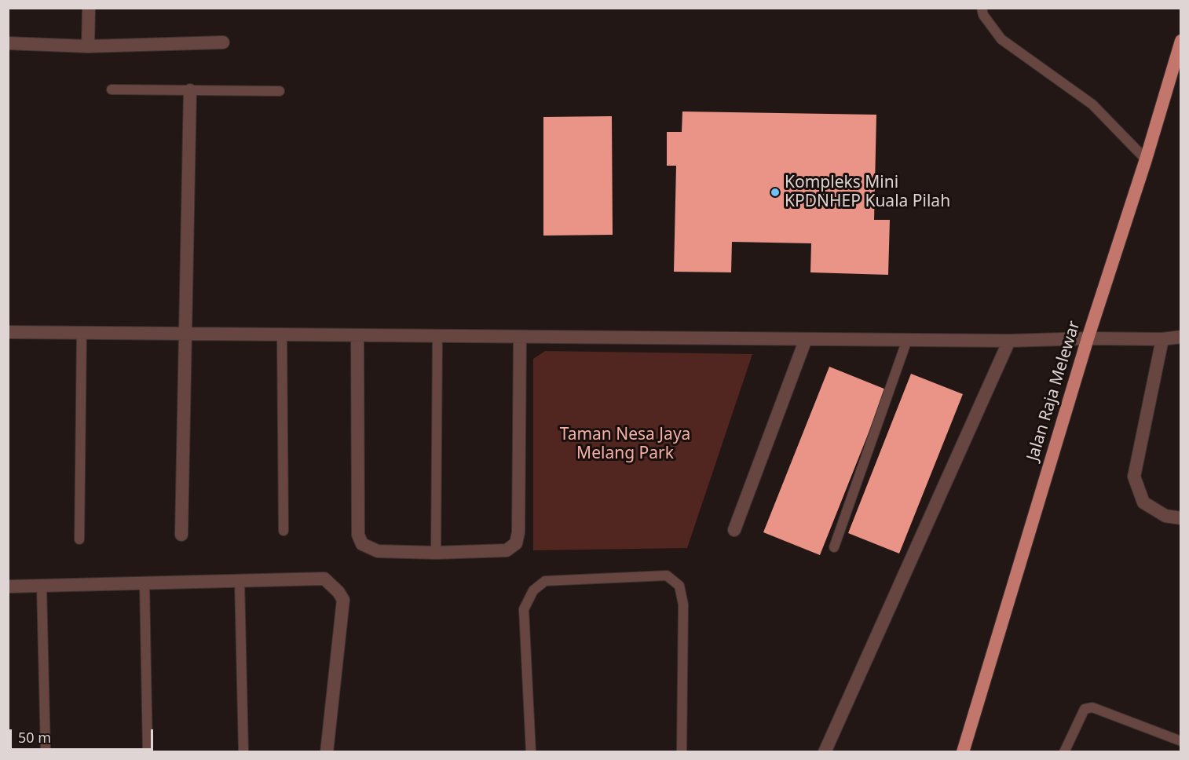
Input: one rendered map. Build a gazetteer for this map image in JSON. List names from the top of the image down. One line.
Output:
{"streets":{"highway":["Jalan Raja Melewar"]},"parks":["Taman Nesa Jaya Melang Park"],"places":["Kompleks Mini KPDNHEP Kuala Pilah"],"scale_bar":"50 m"}
